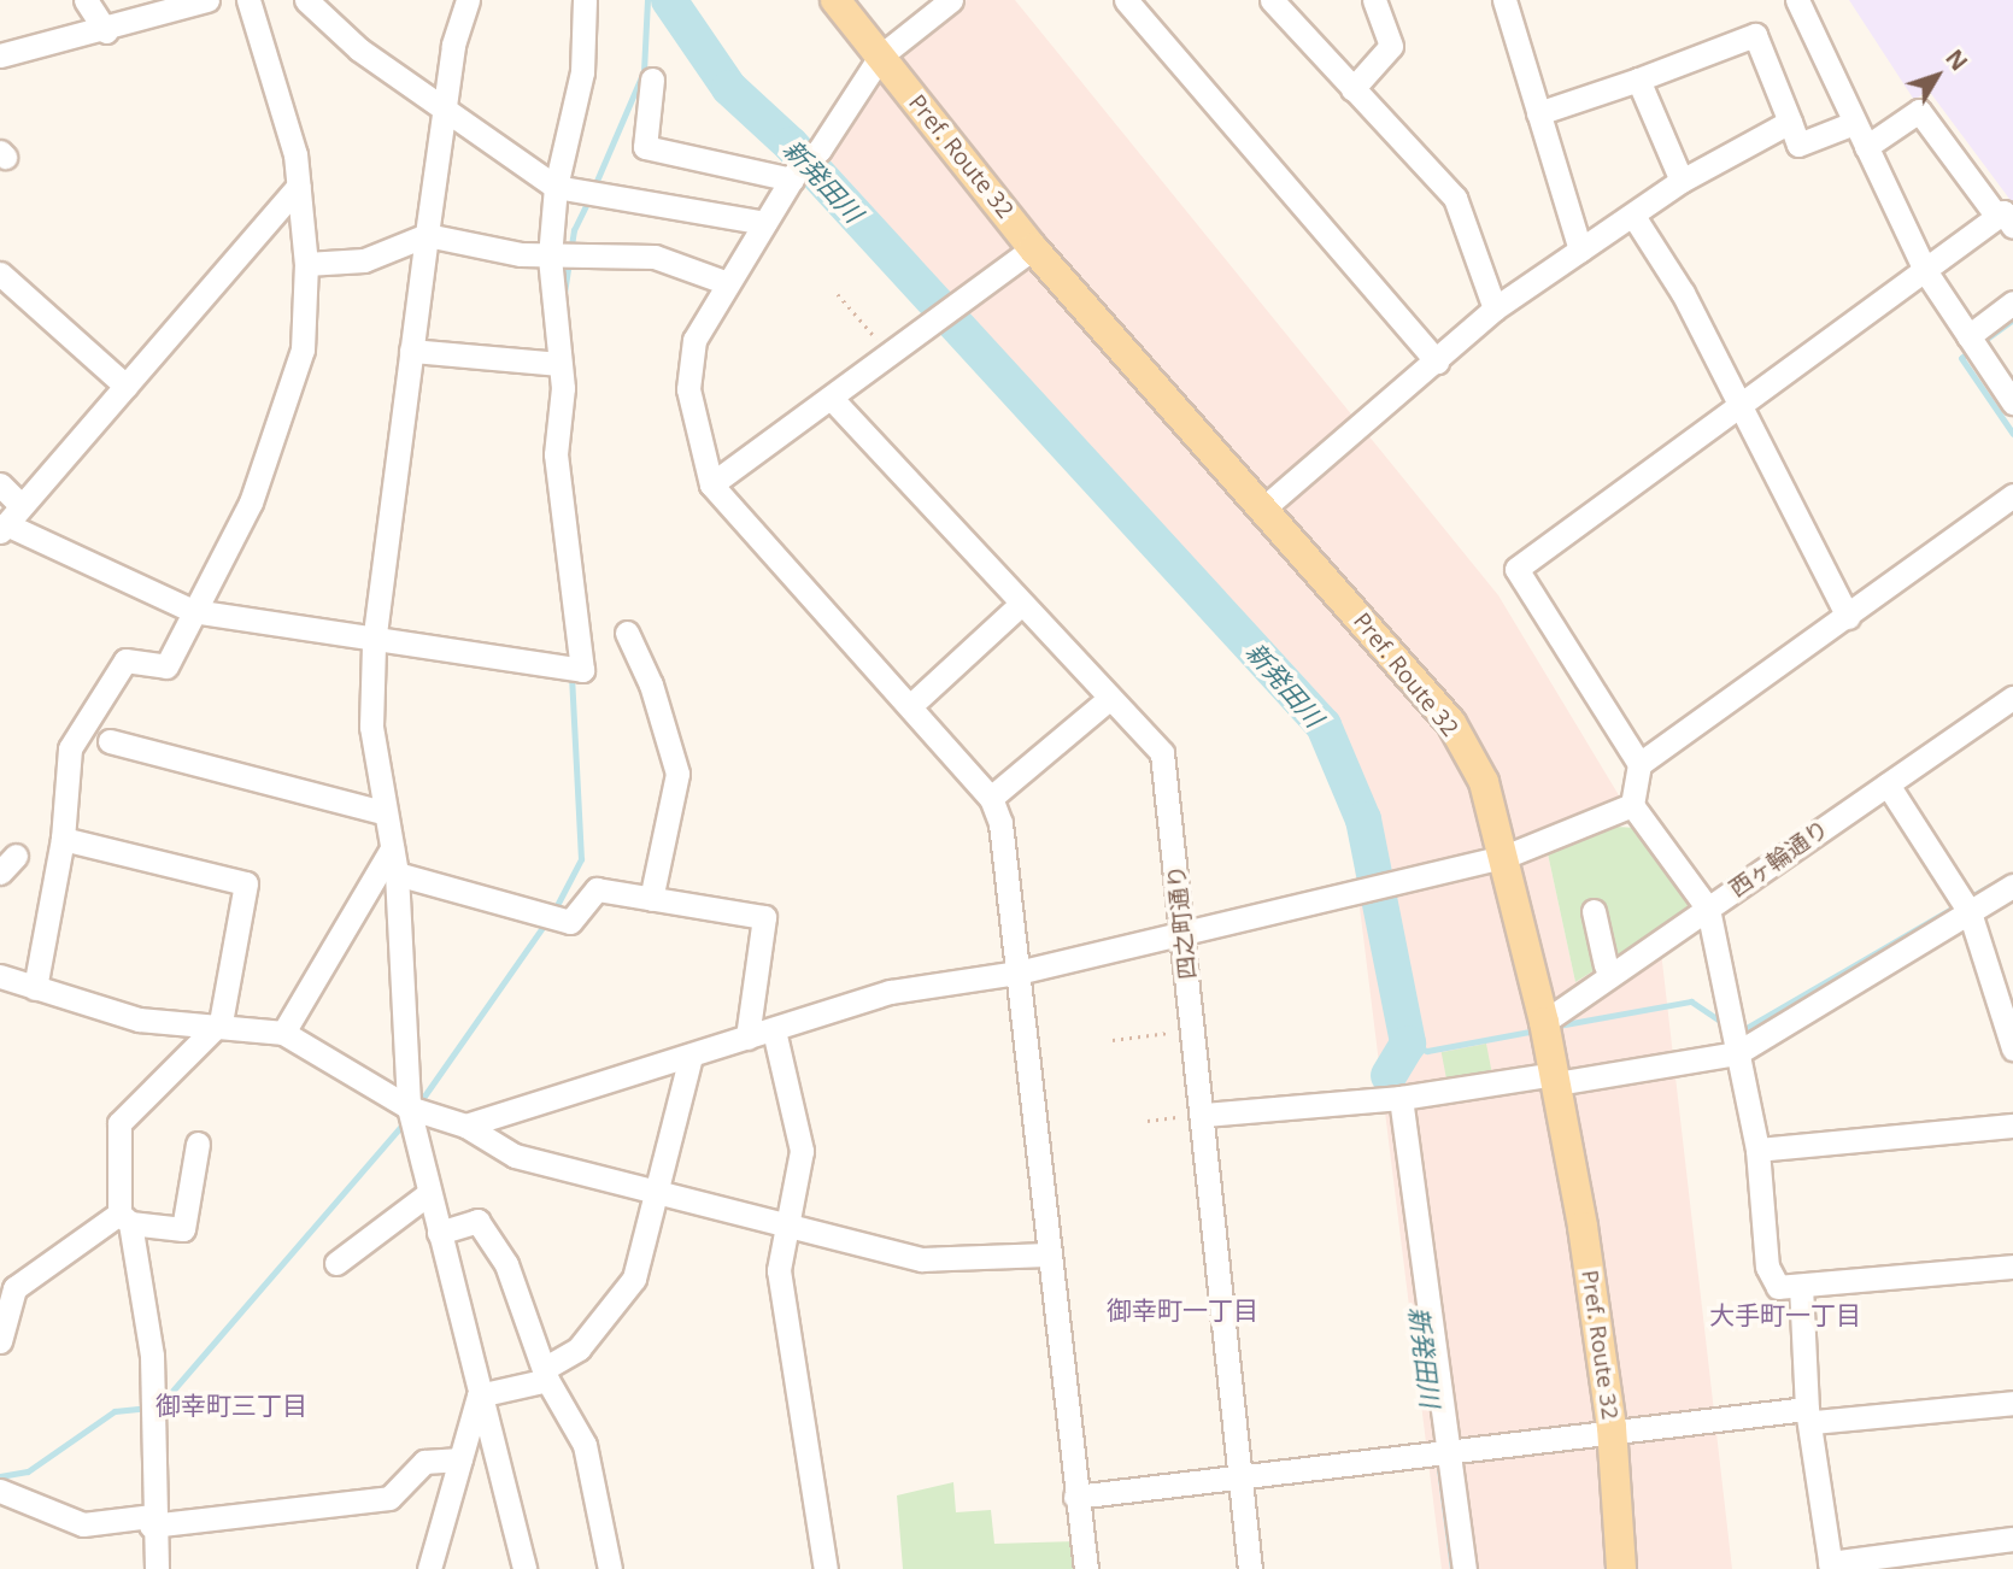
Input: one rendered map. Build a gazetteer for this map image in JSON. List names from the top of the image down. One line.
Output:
{"streets":{"main road":["Pref. Route 32"],"street":["西ヶ輪通り","四之町通り"]},"crossings":[["Pref. Route 32","西ヶ輪通り"]],"districts":["御幸町一丁目","大手町一丁目","御幸町三丁目"],"water":["新発田川"],"north":"top right"}
